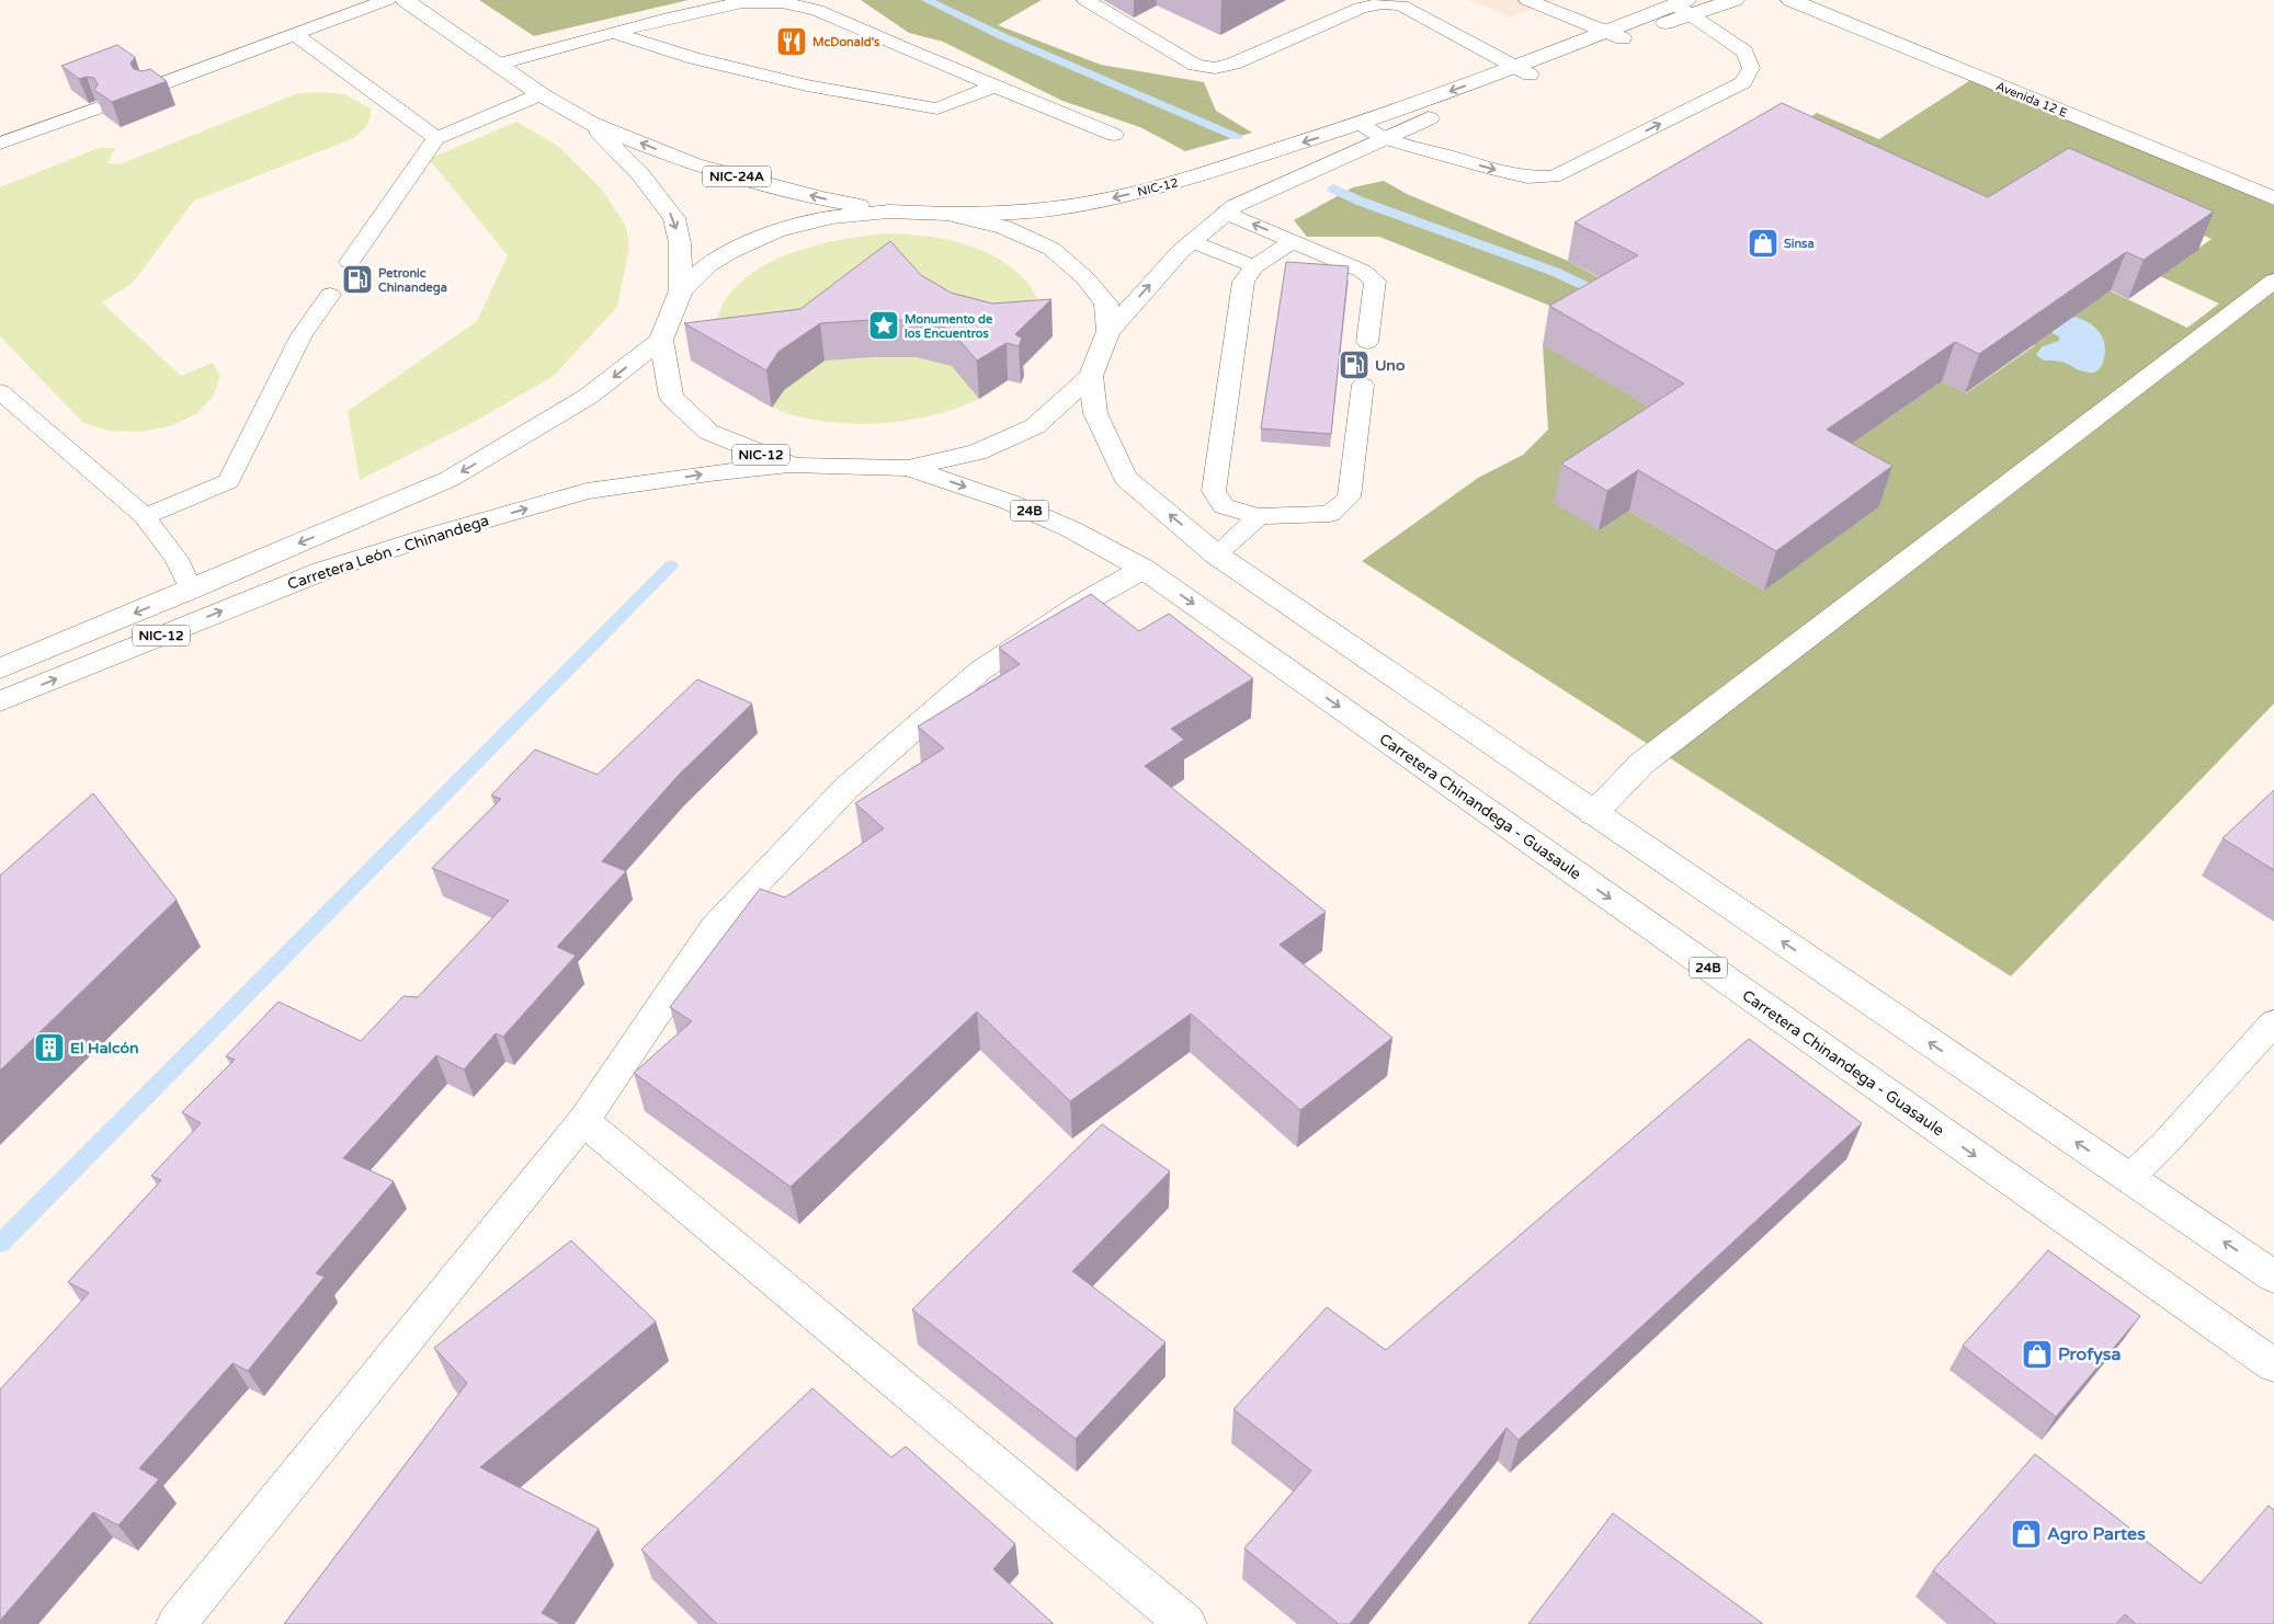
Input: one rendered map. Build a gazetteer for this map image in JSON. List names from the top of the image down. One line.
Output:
{"streets":{"main road":["Avenida 12 E","NIC-24A","NIC-12","24B","Carretera León - Chinandega","Carretera Chinandega - Guasaule"]},"crossings":[["NIC-24A","NIC-12"],["NIC-12","24B"],["NIC-12","Carretera León - Chinandega"],["24B","Carretera Chinandega - Guasaule"]],"places":{"restaurant":["McDonald's"],"shop":["Sinsa","Profysa","Agro Partes"],"fuel station":["Petronic Chinandega","Uno"],"place":["Monumento de los Encuentros"],"building":["El Halcón"]}}
